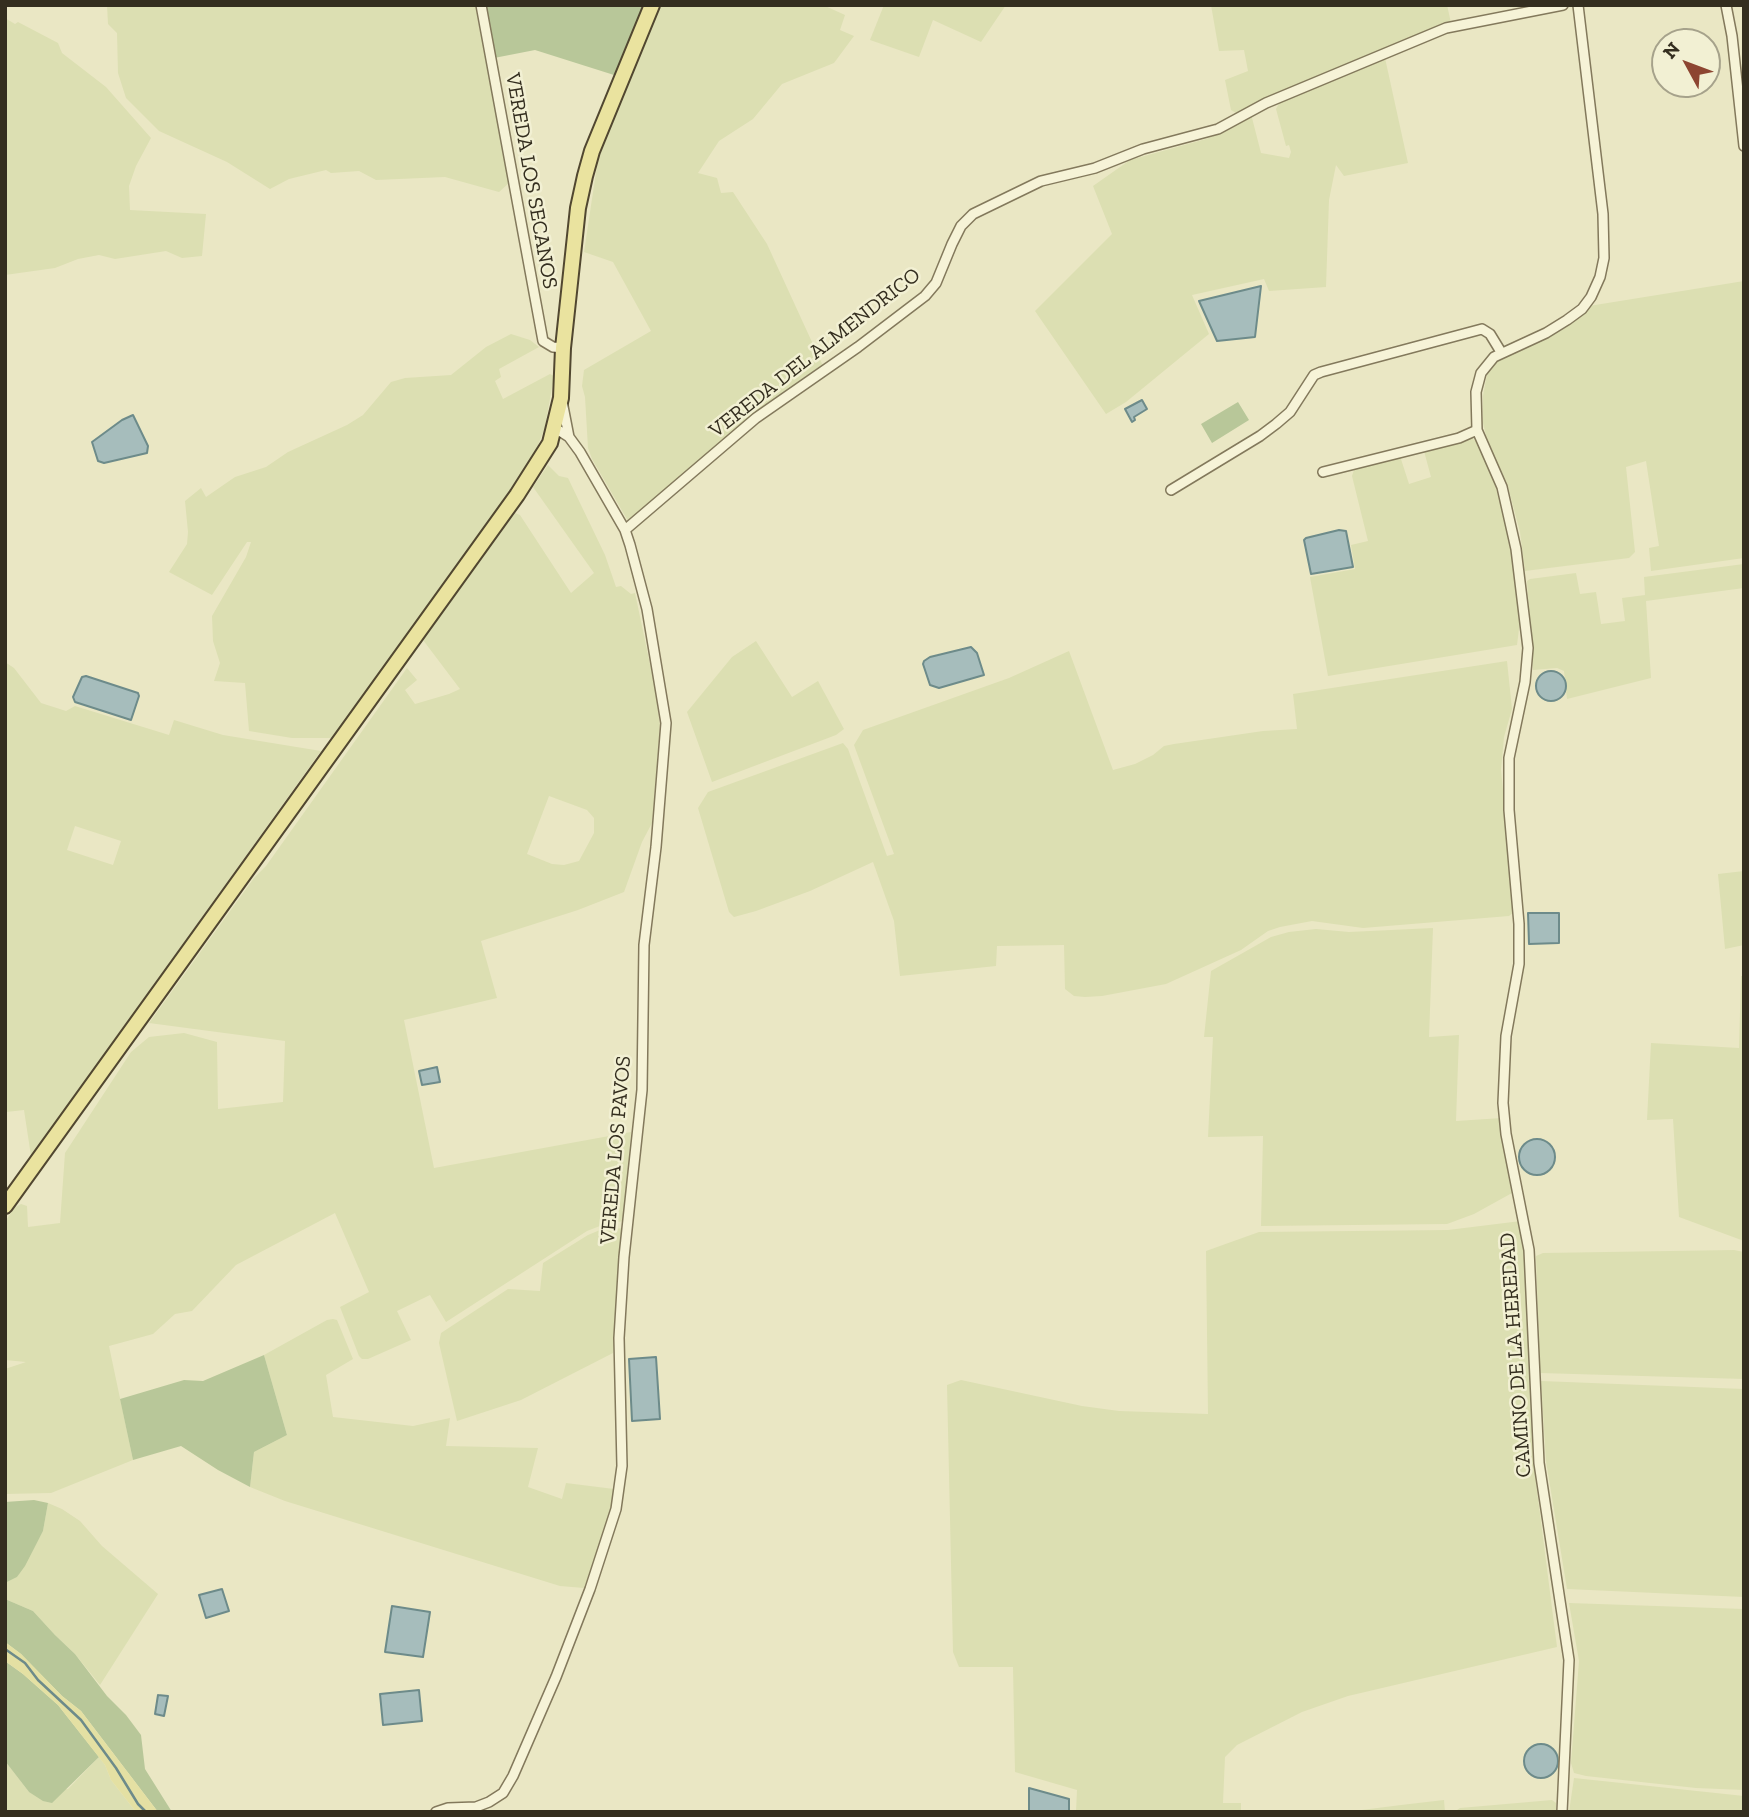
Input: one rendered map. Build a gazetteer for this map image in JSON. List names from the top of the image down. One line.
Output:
{"streets":{"street":["VEREDA LOS SECANOS","VEREDA DEL ALMENDRICO","VEREDA LOS PAVOS","CAMINO DE LA HEREDAD"]},"crossings":[["VEREDA DEL ALMENDRICO","VEREDA LOS PAVOS"]],"north":"top left"}
